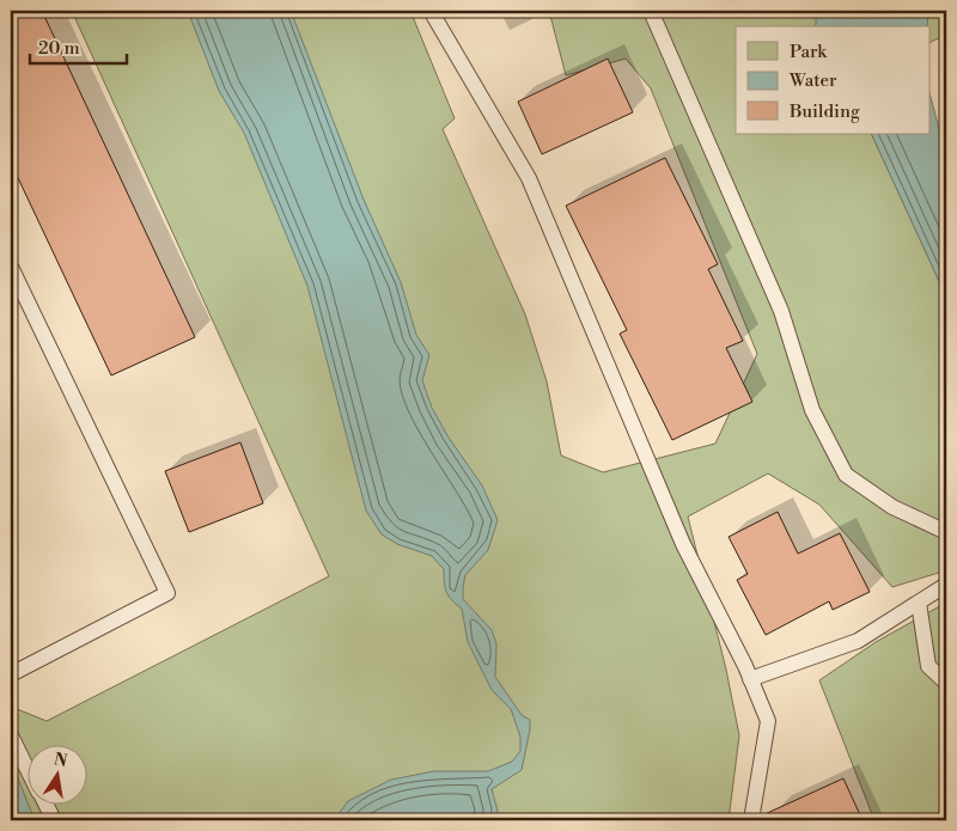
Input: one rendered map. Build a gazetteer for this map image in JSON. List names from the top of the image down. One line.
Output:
{"legend":["Park","Water","Building"],"scale_bar":"20 m","north":"top"}
